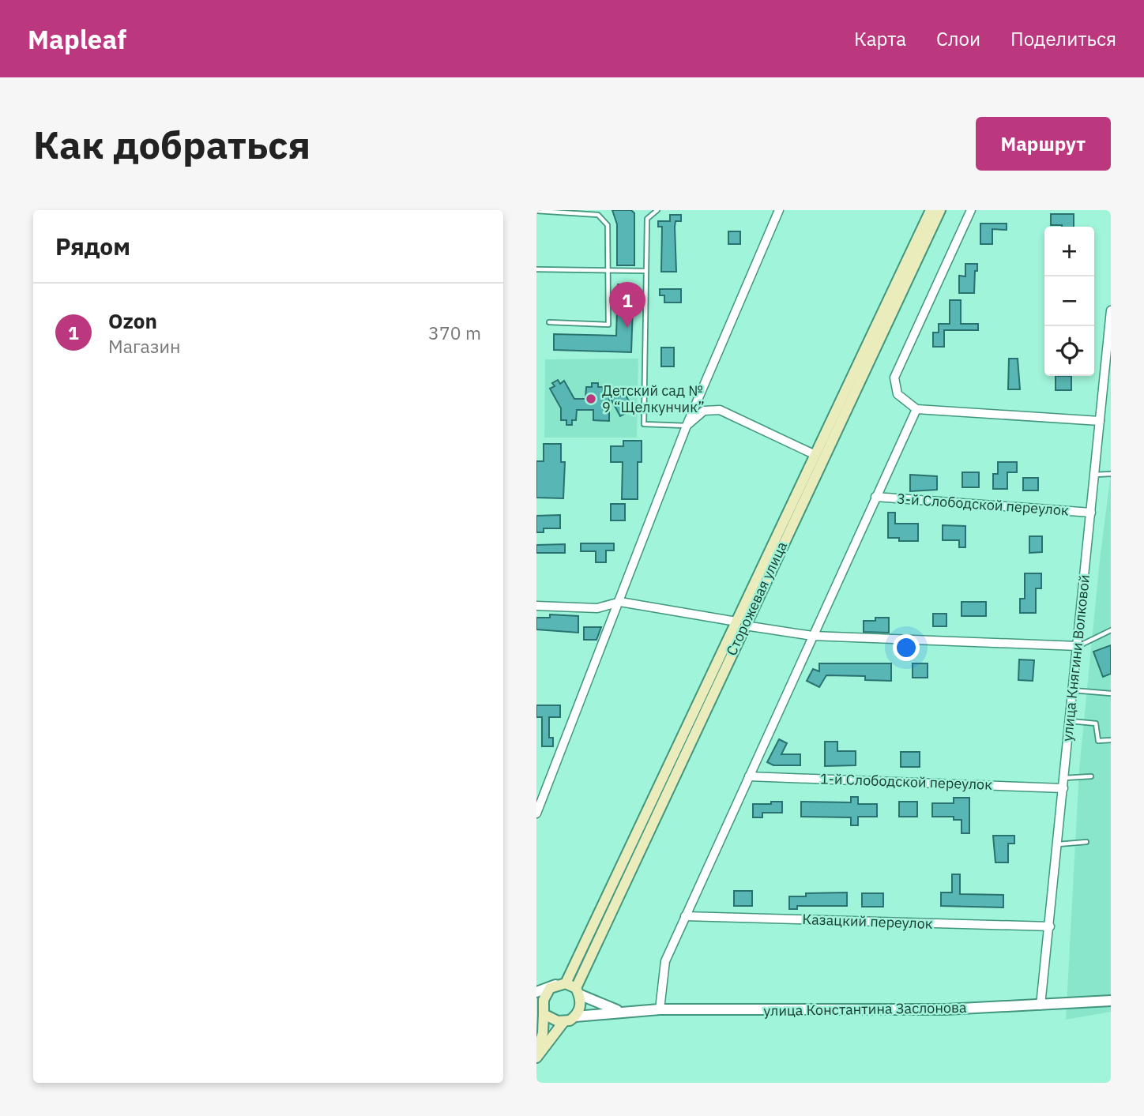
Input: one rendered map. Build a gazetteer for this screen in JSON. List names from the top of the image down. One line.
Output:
{"streets":{"main road":["Сторожевая улица"],"street":["3-й Слободской переулок","улица Княгини Волковой","1-й Слободской переулок","Казацкий переулок","улица Константина Заслонова"]},"crossings":[["3-й Слободской переулок","улица Княгини Волковой"],["Сторожевая улица","улица Константина Заслонова"],["улица Княгини Волковой","1-й Слободской переулок"],["улица Княгини Волковой","Казацкий переулок"],["улица Княгини Волковой","улица Константина Заслонова"]],"places":["Детский сад № 9 “Щелкунчик”"],"page":{"header":"Mapleaf","nav":["Карта","Слои","Поделиться"],"buttons":"Маршрут","title":"Как добраться","heading":"Рядом","map_buttons":["+","−"],"list":[{"mark":"1","name":"Ozon","note":"Магазин","value":"370 m"}],"pins":"1"}}
